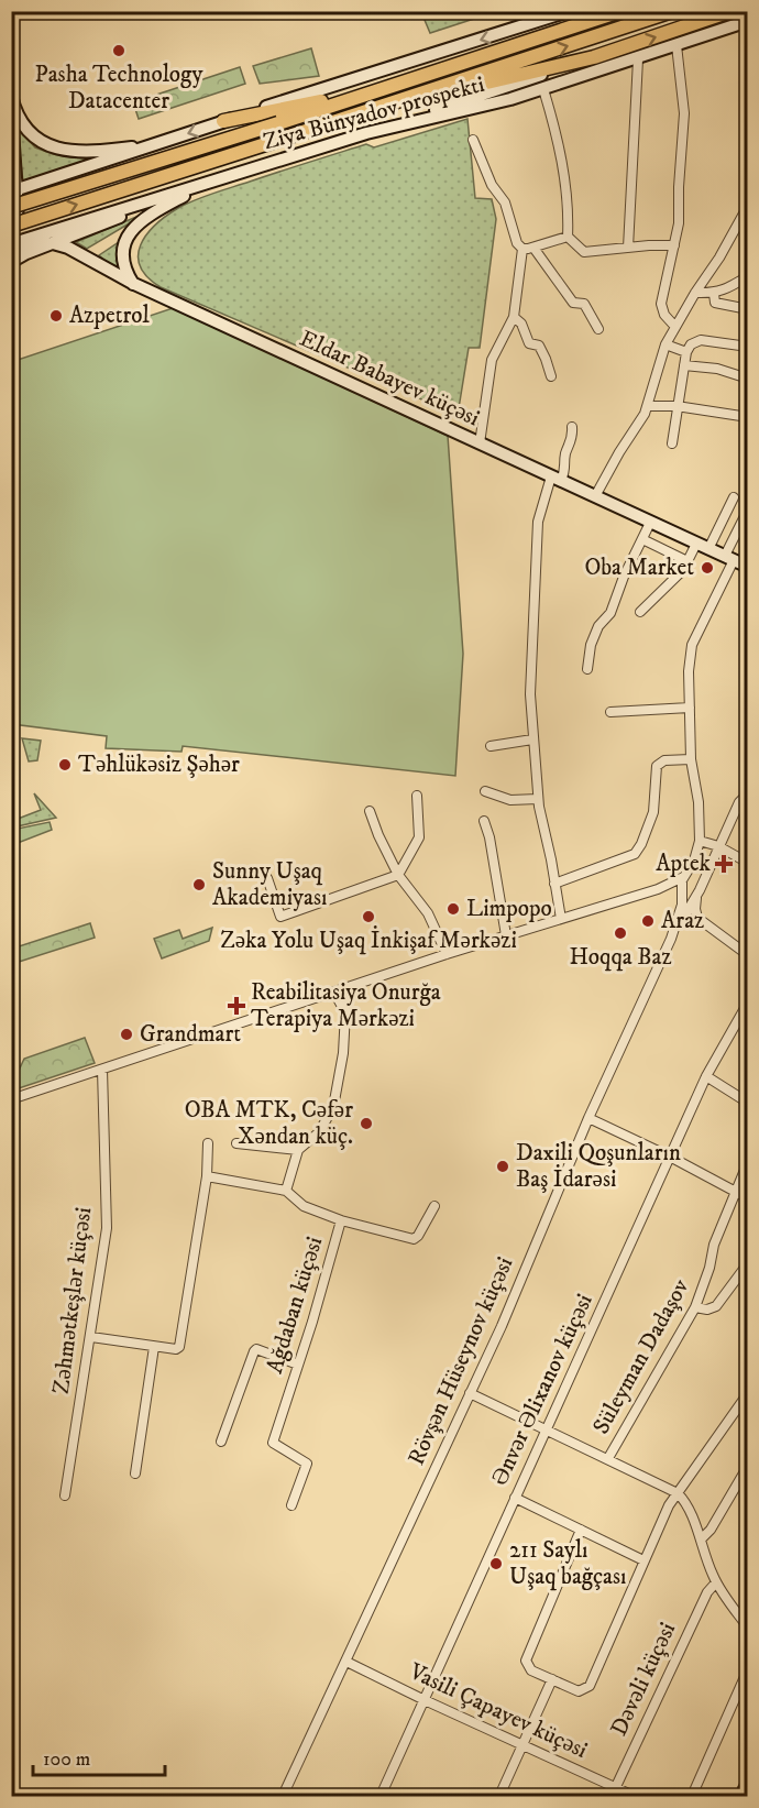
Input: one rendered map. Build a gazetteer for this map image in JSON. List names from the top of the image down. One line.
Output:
{"streets":{"main road":["Ziya Bünyadov prospekti","Eldar Babayev küçəsi"],"street":["Zəhmətkeşlər küçəsi","Ağdaban küçəsi","Süleyman Dadaşov","Rövşən Hüseynov küçəsi","Ənvər Əlixanov küçəsi","Dəvəli küçəsi","Vasili Çapayev küçəsi"]},"crossings":[["Ziya Bünyadov prospekti","Eldar Babayev küçəsi"],["Rövşən Hüseynov küçəsi","Vasili Çapayev küçəsi"],["Ənvər Əlixanov küçəsi","Vasili Çapayev küçəsi"],["Dəvəli küçəsi","Vasili Çapayev küçəsi"]],"places":{"other":["Pasha Technology Datacenter","Azpetrol","Oba Market","Təhlükəsiz Şəhər","Sunny Uşaq Akademiyası","Limpopo","Zəka Yolu Uşaq İnkişaf Mərkəzi","Araz","Hoqqa Baz","Grandmart","OBA MTK, Cəfər Xəndan küç.","Daxili Qoşunların Baş İdarəsi","211 Saylı Uşaq bağçası"],"health":["Aptek","Reabilitasiya Onurğa Terapiya Mərkəzi"]},"scale_bar":"100 m"}
